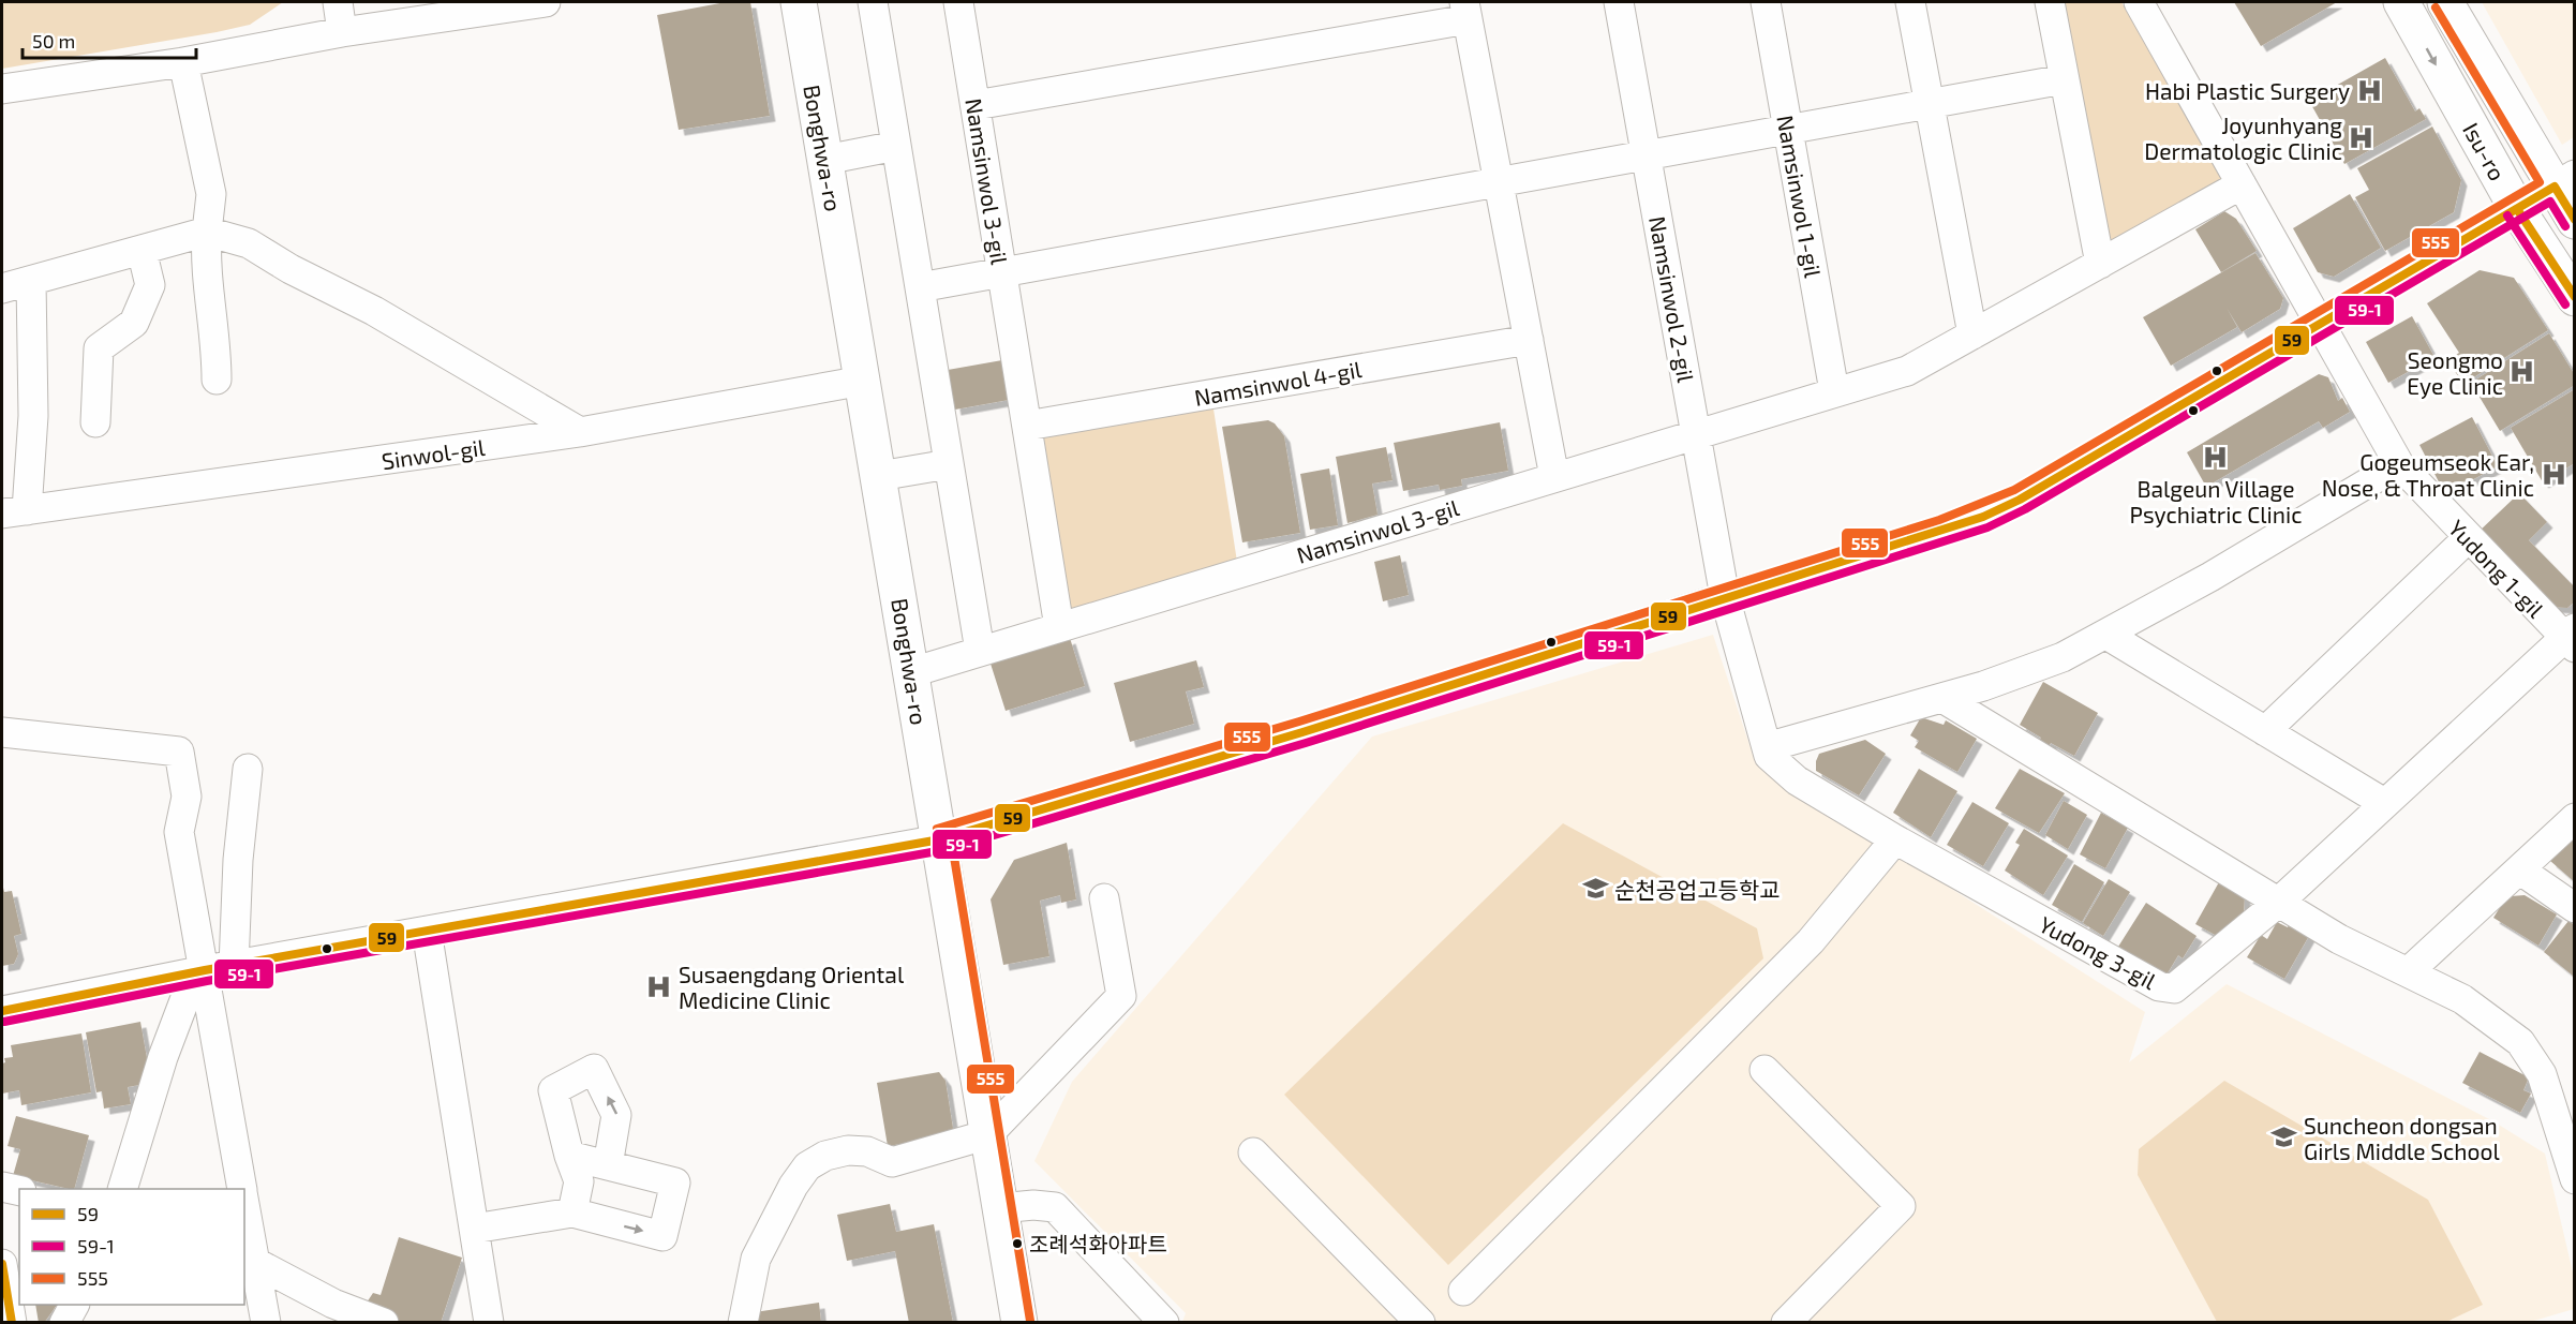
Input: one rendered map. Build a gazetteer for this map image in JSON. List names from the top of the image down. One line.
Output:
{"streets":{"main road":["Bonghwa-ro","Isu-ro"],"street":["Namsinwol 3-gil","Namsinwol 1-gil","Namsinwol 2-gil","Namsinwol 4-gil","Sinwol-gil","Yudong 1-gil","Yudong 3-gil"]},"crossings":[["Bonghwa-ro","Namsinwol 3-gil"],["Bonghwa-ro","Sinwol-gil"],["Namsinwol 3-gil","Namsinwol 2-gil"],["Namsinwol 3-gil","Namsinwol 4-gil"],["Namsinwol 2-gil","Yudong 3-gil"],["Yudong 1-gil","Yudong 3-gil"]],"places":{"hospital":["Habi Plastic Surgery","Joyunhyang Dermatologic Clinic","Seongmo Eye Clinic","Balgeun Village Psychiatric Clinic","Gogeumseok Ear, Nose, & Throat Clinic","Susaengdang Oriental Medicine Clinic"],"school or university":["순천공업고등학교","Suncheon dongsan Girls Middle School"],"other":["조례석화아파트"]},"lines":["transit line 555","transit line 59","transit line 59-1"],"legend":["59","59-1","555"],"scale_bar":"50 m"}
